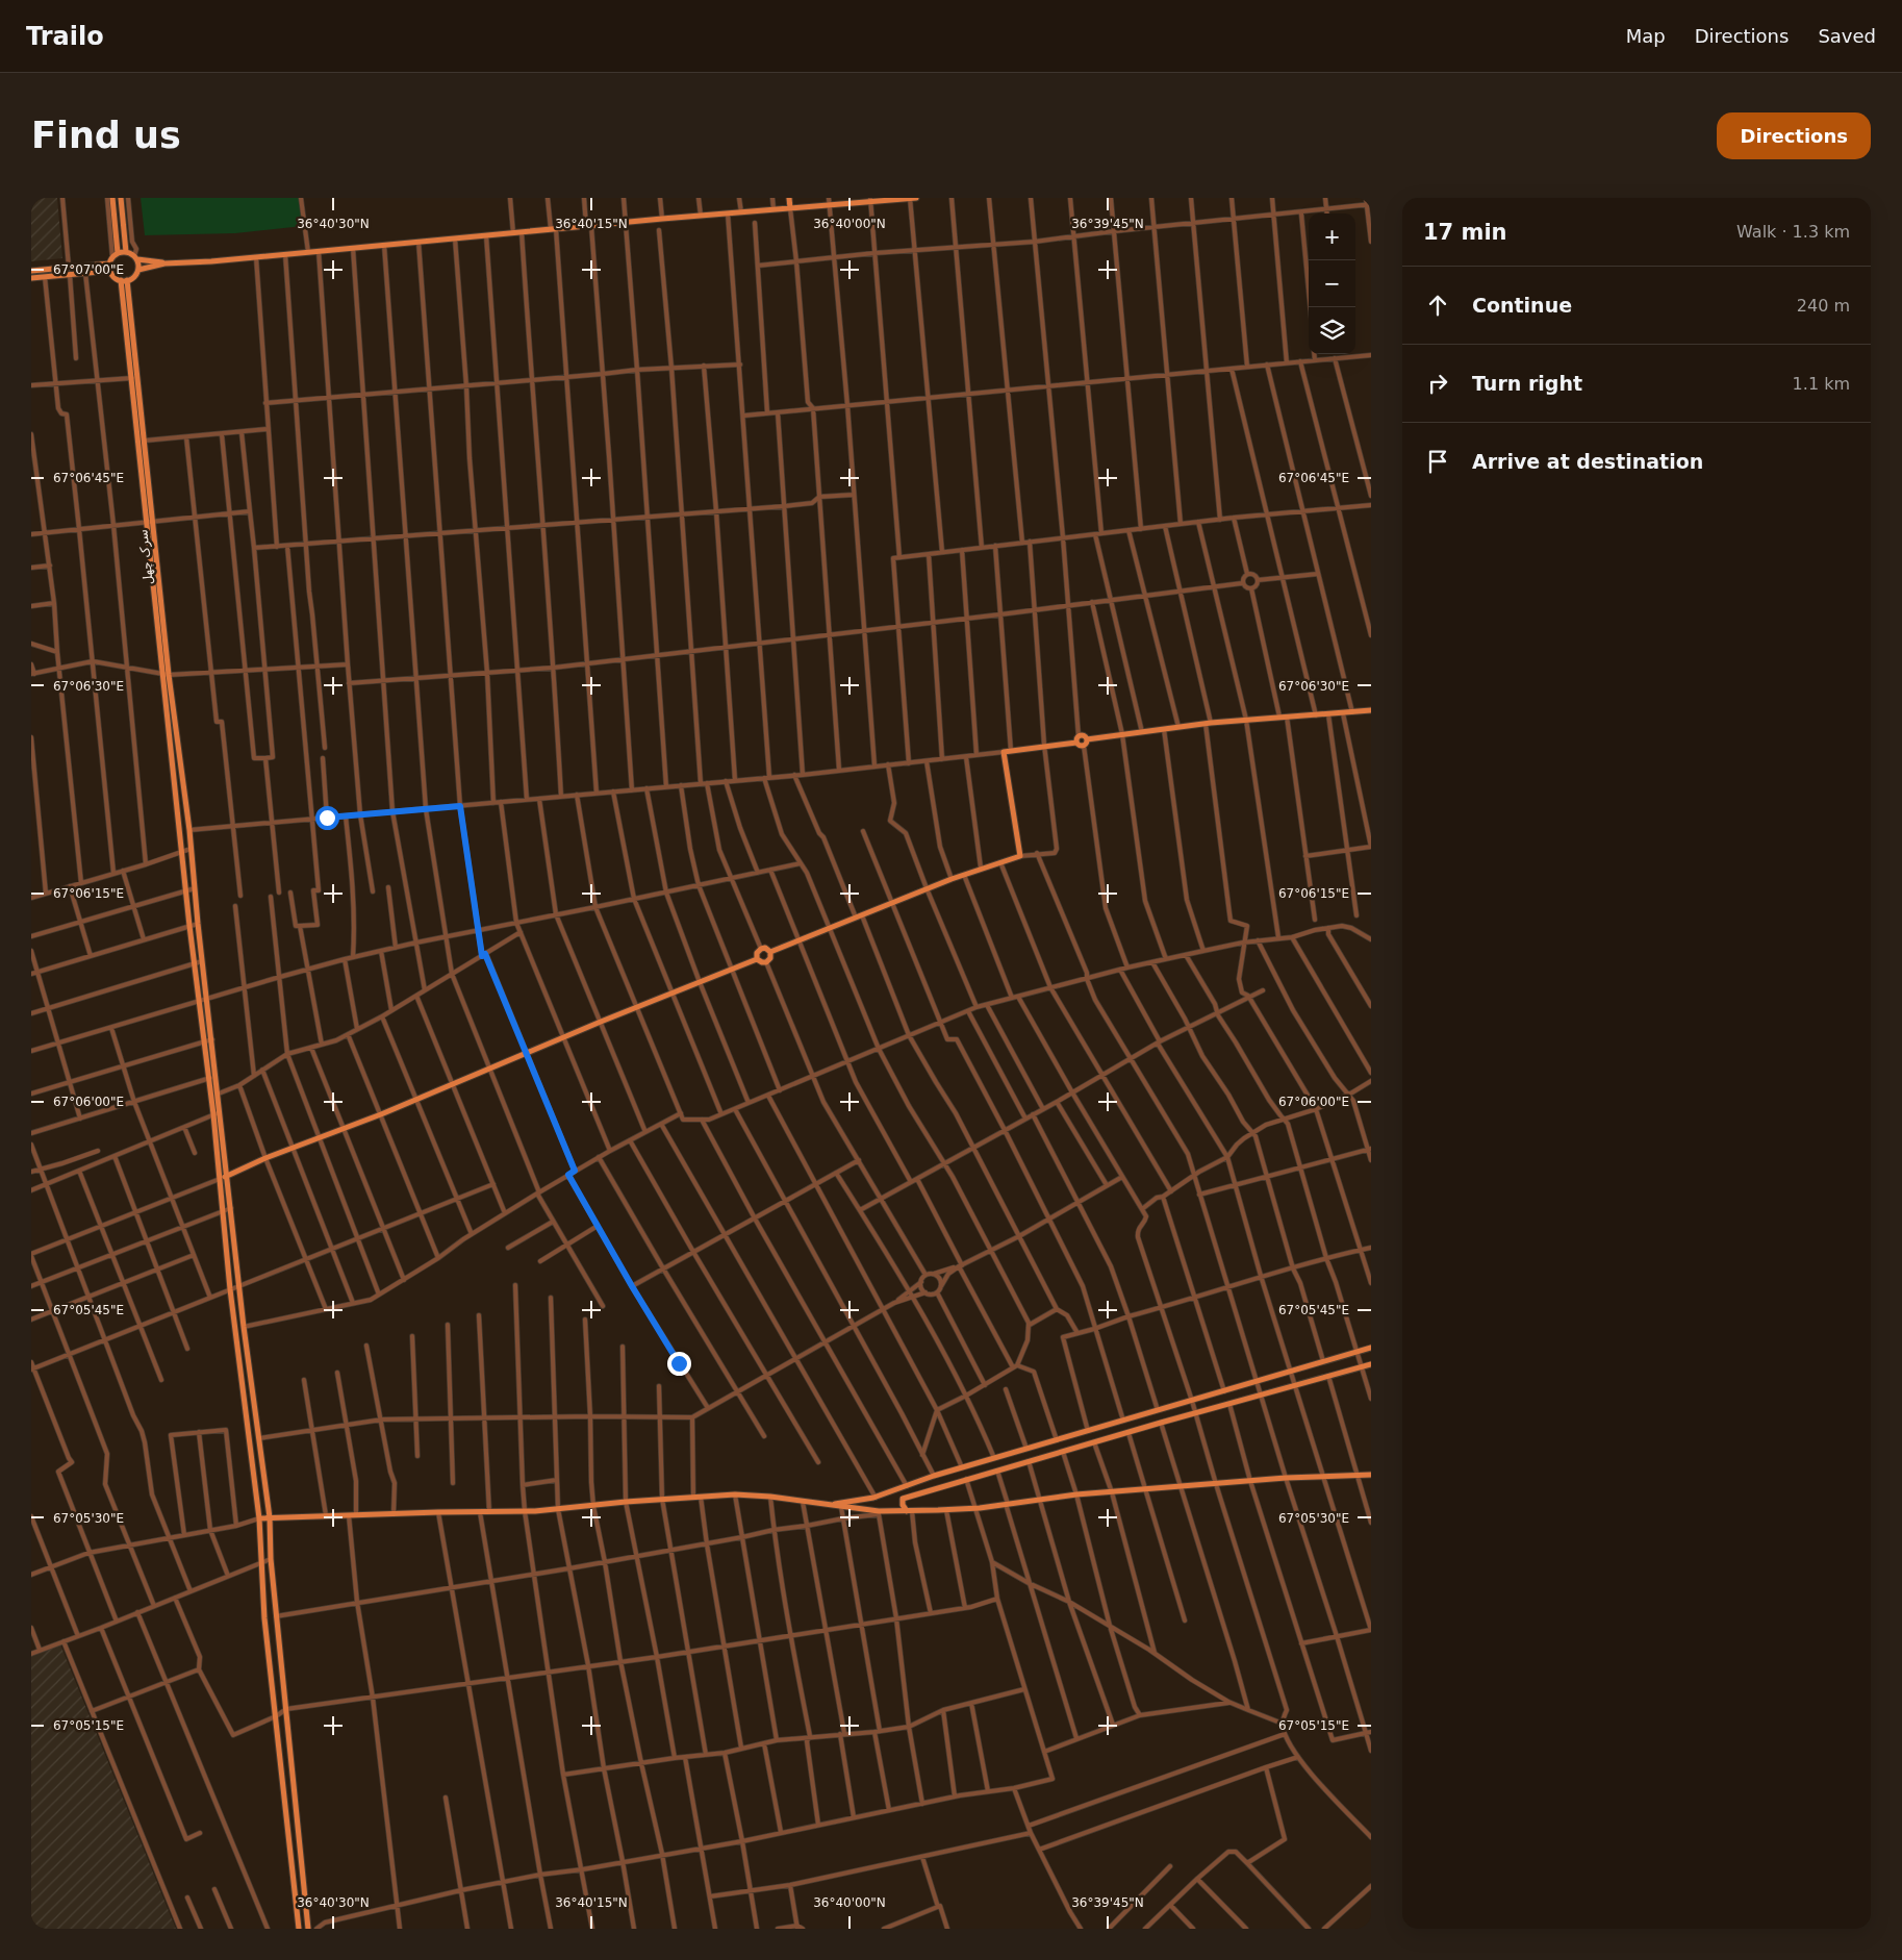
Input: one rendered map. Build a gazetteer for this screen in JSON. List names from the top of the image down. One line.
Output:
{"streets":{"main road":["سرک چهل"]},"page":{"header":"Trailo","nav":["Map","Directions","Saved"],"buttons":"Directions","title":"Find us","heading":["17 min","Walk · 1.3 km"],"map_buttons":["+","−"],"list":[["Continue","240 m"],["Turn right","1.1 km"],"Arrive at destination"]},"coordinates":["36°40'30\"N","36°40'15\"N","36°40'00\"N","36°39'45\"N","67°07'00\"E","67°06'45\"E","67°06'30\"E","67°06'15\"E","67°06'00\"E","67°05'45\"E","67°05'30\"E","67°05'15\"E"]}
